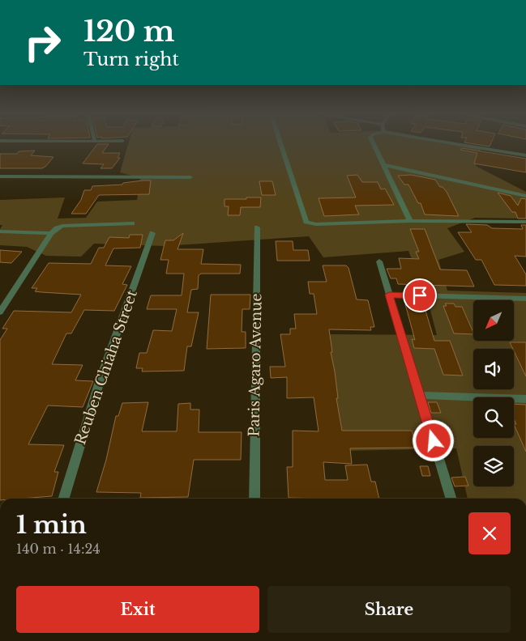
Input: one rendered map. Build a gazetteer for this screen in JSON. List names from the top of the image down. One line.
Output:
{"streets":{"street":["Paris Agaro Avenue","Reuben Chiaha Street"]},"north":"bottom left","page":{"turn":["120 m","Turn right"],"heading":["1 min","140 m · 14:24"],"buttons":["Exit","Share"]}}
